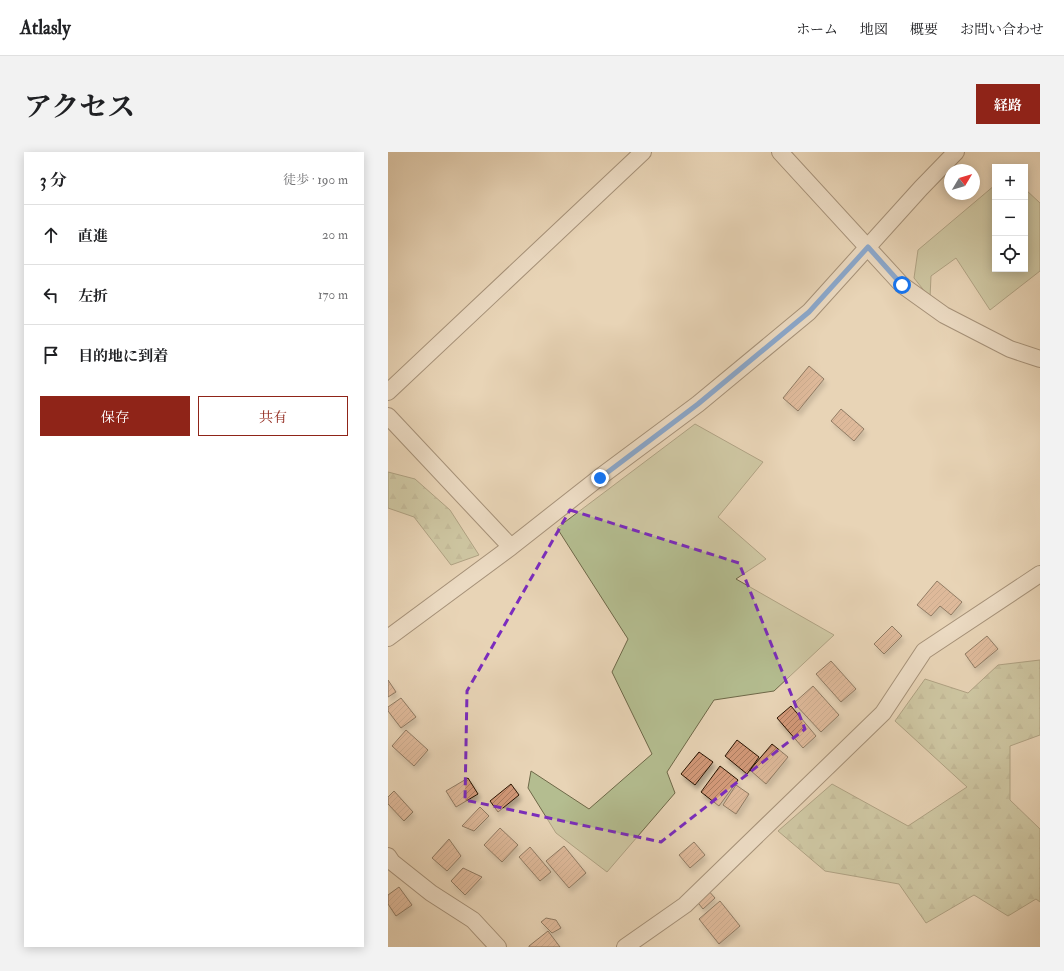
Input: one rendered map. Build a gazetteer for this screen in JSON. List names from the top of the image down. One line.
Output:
{"north":"top right","page":{"header":"Atlasly","nav":["ホーム","地図","概要","お問い合わせ"],"title":"アクセス","buttons":["経路",["保存","共有"]],"heading":["3 分","徒歩 · 190 m"],"map_buttons":["+","−"],"list":[["直進","20 m"],["左折","170 m"],"目的地に到着"]}}
